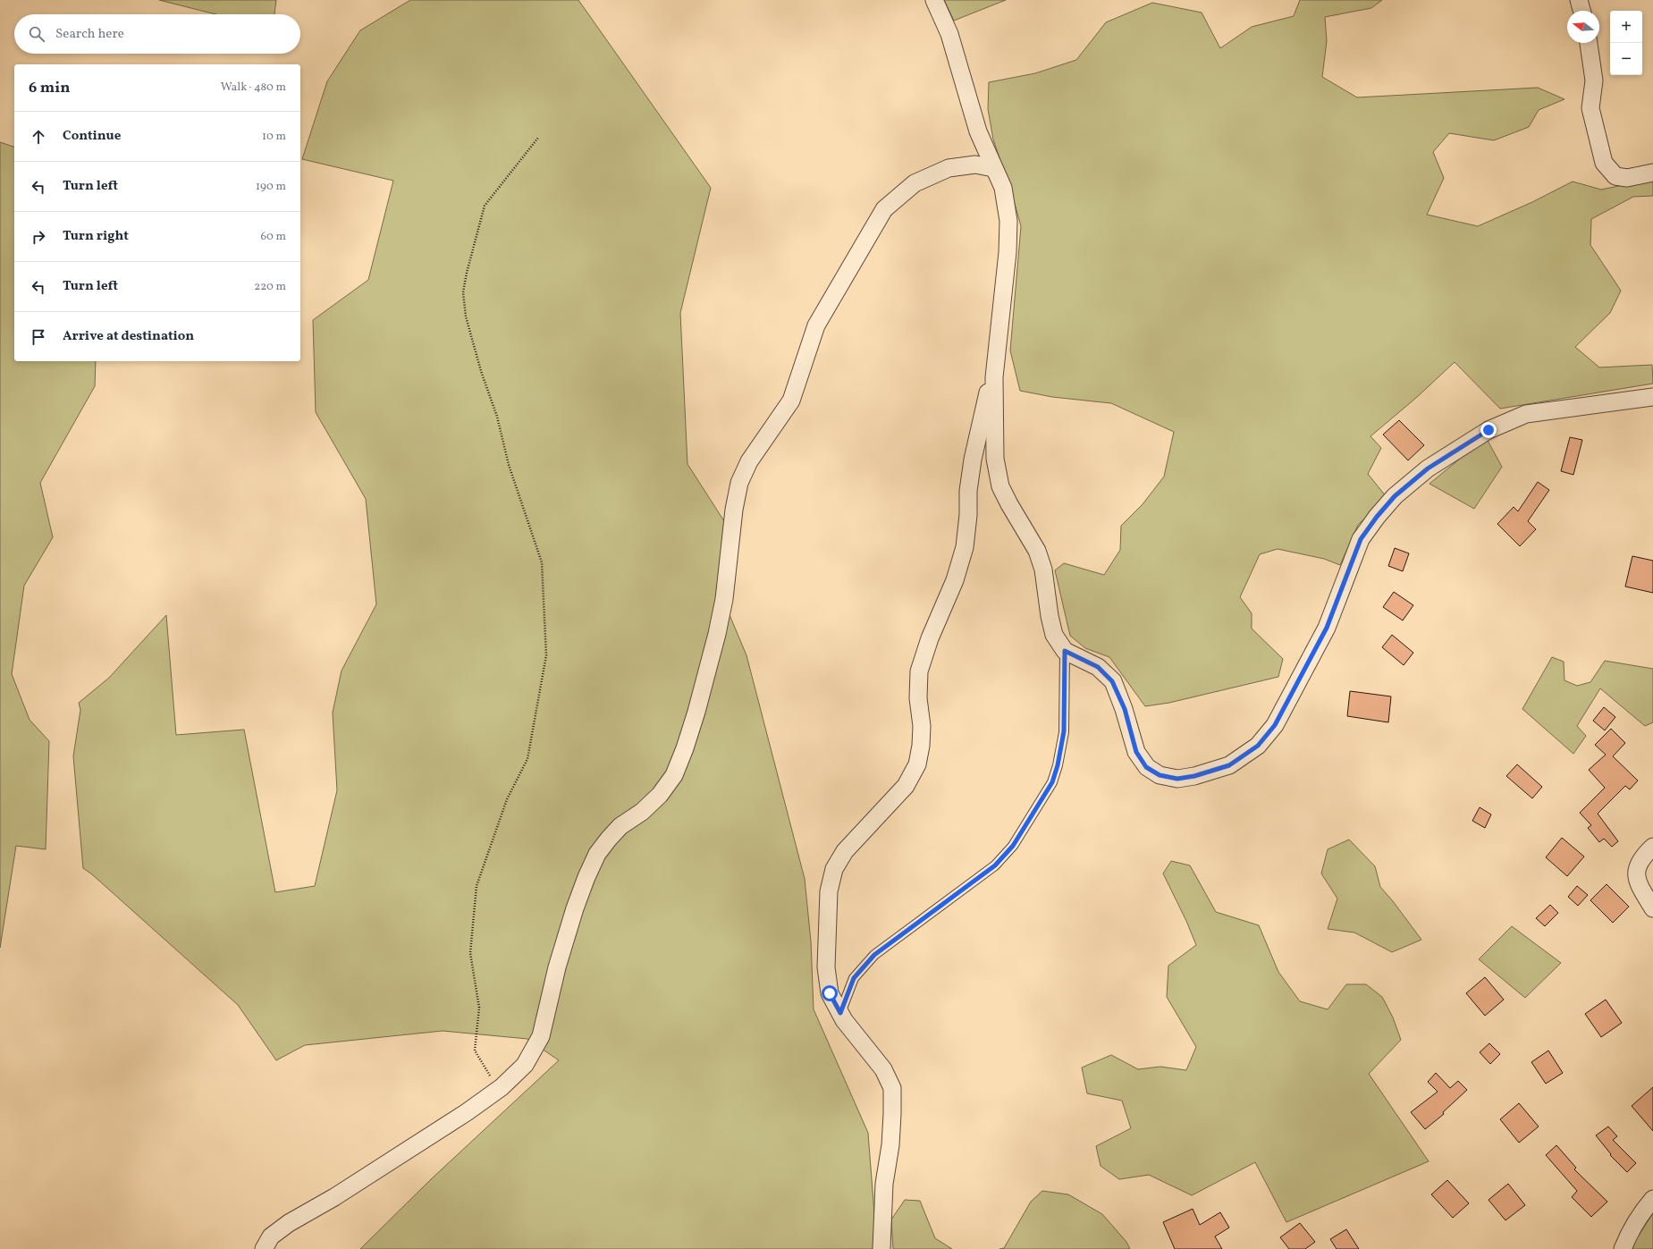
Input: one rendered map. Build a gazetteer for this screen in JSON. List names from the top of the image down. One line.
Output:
{"north":"left","page":{"map_buttons":["+","−"],"search":"Search here","heading":["6 min","Walk · 480 m"],"list":[["Continue","10 m"],["Turn left","190 m"],["Turn right","60 m"],["Turn left","220 m"],"Arrive at destination"]}}
